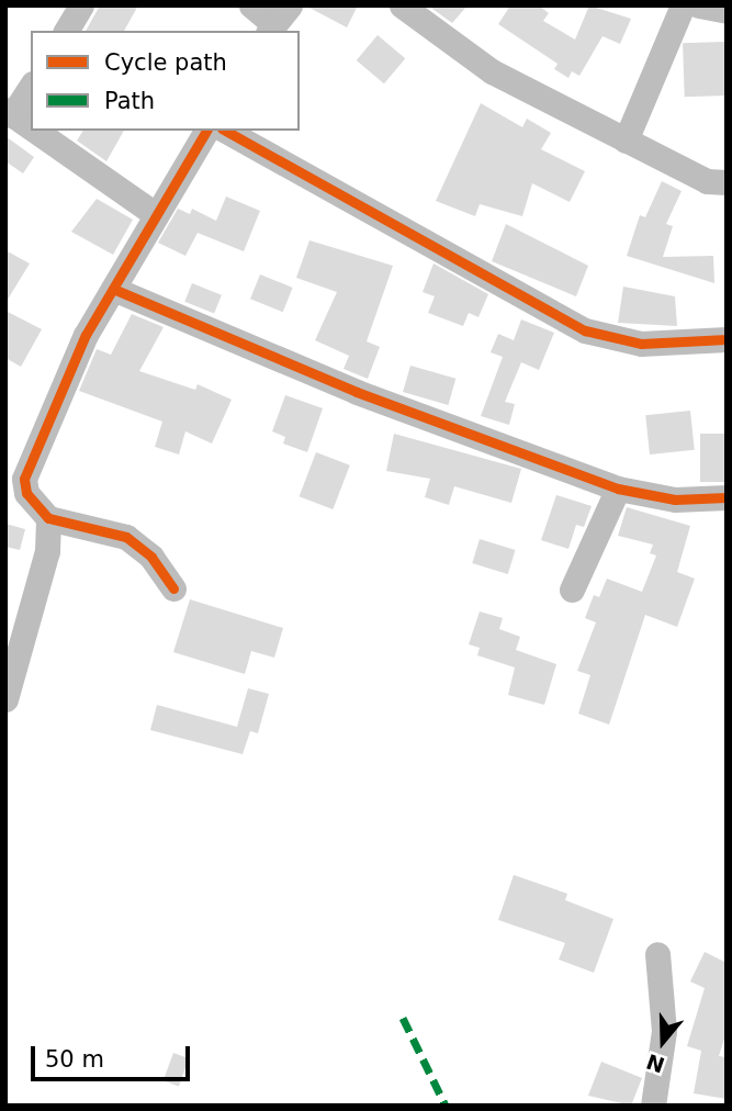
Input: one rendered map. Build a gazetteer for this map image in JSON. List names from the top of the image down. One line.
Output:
{"legend":["Cycle path","Path"],"scale_bar":"50 m","north":"bottom"}
